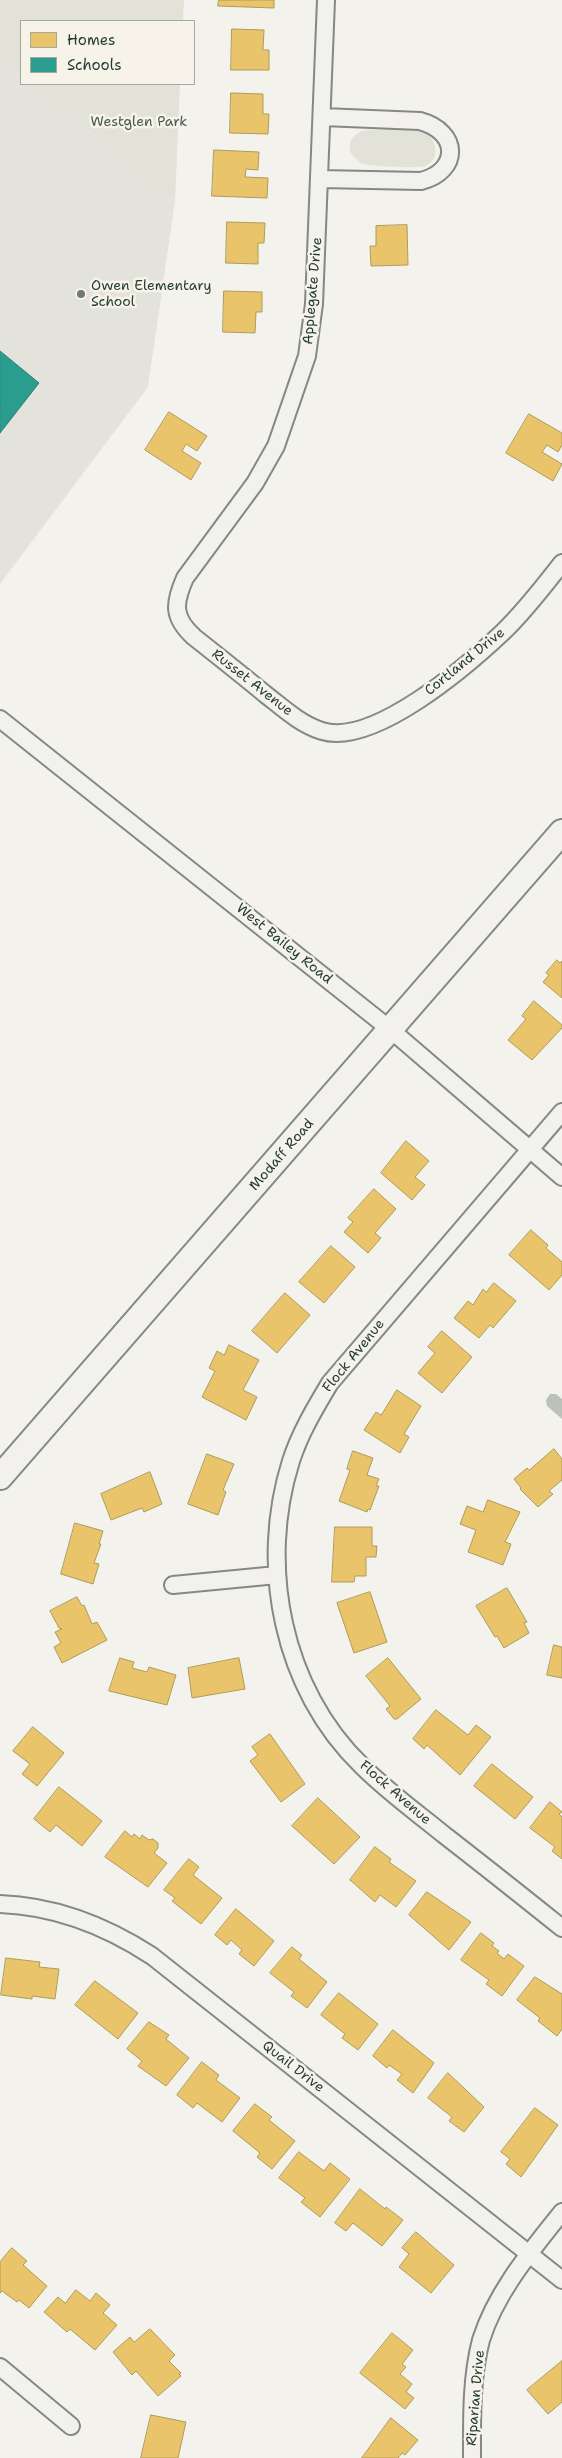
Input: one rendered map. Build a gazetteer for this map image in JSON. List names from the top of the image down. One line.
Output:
{"streets":{"street":["Applegate Drive","Cortland Drive","Russet Avenue","West Bailey Road","Modaff Road","Flock Avenue","Quail Drive","Riparian Drive"]},"crossings":[["Applegate Drive","Russet Avenue"],["Cortland Drive","Russet Avenue"],["West Bailey Road","Modaff Road"],["West Bailey Road","Flock Avenue"],["Quail Drive","Riparian Drive"]],"parks":["Westglen Park"],"places":["Owen Elementary School"],"legend":["Homes","Schools"]}
